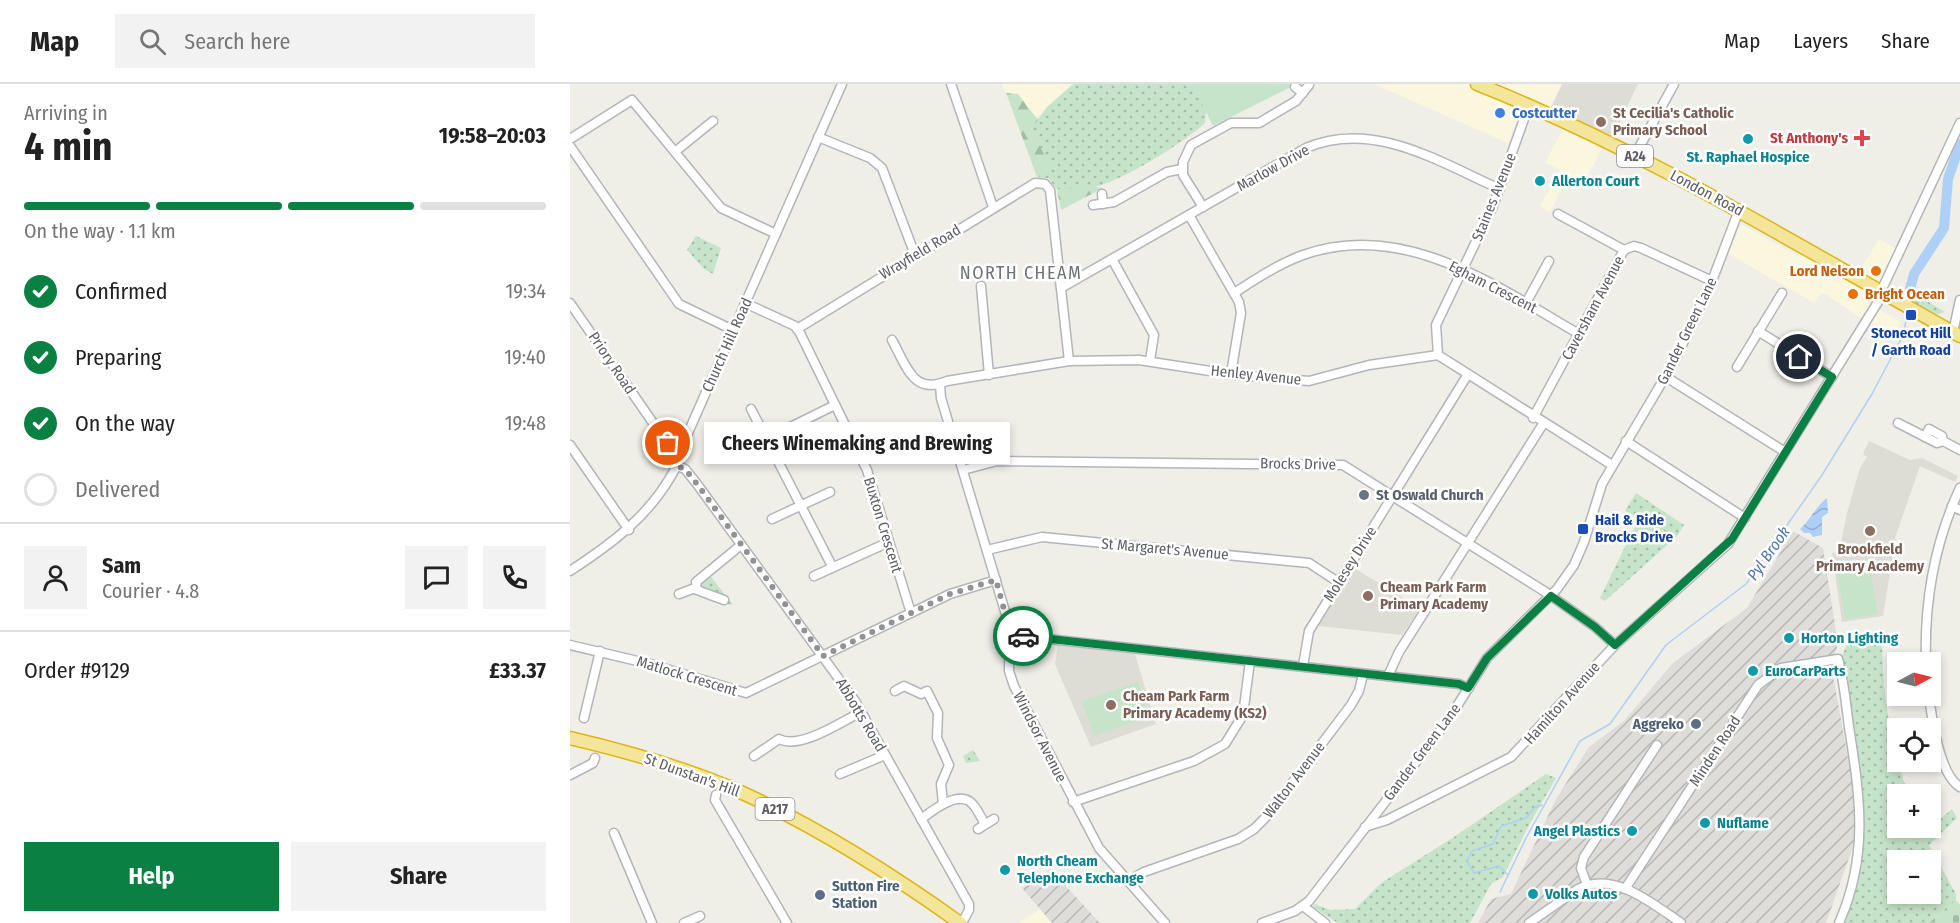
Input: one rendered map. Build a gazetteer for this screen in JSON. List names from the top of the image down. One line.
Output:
{"streets":{"highway":["A24","London Road","St Dunstan's Hill","A217"],"street":["Marlow Drive","Staines Avenue","Wrayfield Road","Egham Crescent","Caversham Avenue","Gander Green Lane","Church Hill Road","Priory Road","Henley Avenue","Brocks Drive","Buxton Crescent","St Margaret's Avenue","Molesey Drive","Matlock Crescent","Hamilton Avenue","Abbotts Road","Windsor Avenue","Minden Road","Walton Avenue"]},"crossings":[["Marlow Drive","Staines Avenue"],["Marlow Drive","Wrayfield Road"],["London Road","Staines Avenue"],["London Road","Gander Green Lane"],["London Road","Hamilton Avenue"],["Staines Avenue","Egham Crescent"],["Staines Avenue","Henley Avenue"],["Wrayfield Road","Buxton Crescent"],["Egham Crescent","Caversham Avenue"],["Caversham Avenue","Gander Green Lane"],["Gander Green Lane","Brocks Drive"],["Gander Green Lane","Hamilton Avenue"],["Church Hill Road","Priory Road"],["Church Hill Road","Abbotts Road"],["Henley Avenue","Windsor Avenue"],["Brocks Drive","Molesey Drive"],["Brocks Drive","Hamilton Avenue"],["Brocks Drive","Windsor Avenue"],["Buxton Crescent","Matlock Crescent"],["St Margaret's Avenue","Molesey Drive"],["St Margaret's Avenue","Windsor Avenue"],["Matlock Crescent","Abbotts Road"],["Matlock Crescent","Windsor Avenue"],["Abbotts Road","St Dunstan's Hill"],["Windsor Avenue","Walton Avenue"]],"districts":["NORTH CHEAM"],"water":["Pyl Brook"],"places":{"other":["Costcutter","St Cecilia's Catholic Primary School","St. Raphael Hospice","Allerton Court","Lord Nelson","Bright Ocean","Cheers Winemaking and Brewing","St Oswald Church","Brookfield Primary Academy","Cheam Park Farm Primary Academy","Horton Lighting","EuroCarParts","Cheam Park Farm Primary Academy (KS2)","Aggreko","Nuflame","Angel Plastics","North Cheam Telephone Exchange","Volks Autos","Sutton Fire Station"],"health":["St Anthony's"],"transit":["Stonecot Hill / Garth Road","Hail & Ride Brocks Drive"]},"north":"right","page":{"header":"Map","search":"Search here","nav":["Map","Layers","Share"],"heading":["4 min","Arriving in","19:58–20:03"],"panel":["Sam","Courier · 4.8","Order #9129","£33.37"],"bar":"On the way · 1.1 km","list":[["Confirmed","19:34"],["Preparing","19:40"],["On the way","19:48"],"Delivered"],"bubble":"Cheers Winemaking and Brewing","map_buttons":["+","−"],"buttons":["Help","Share"]}}
